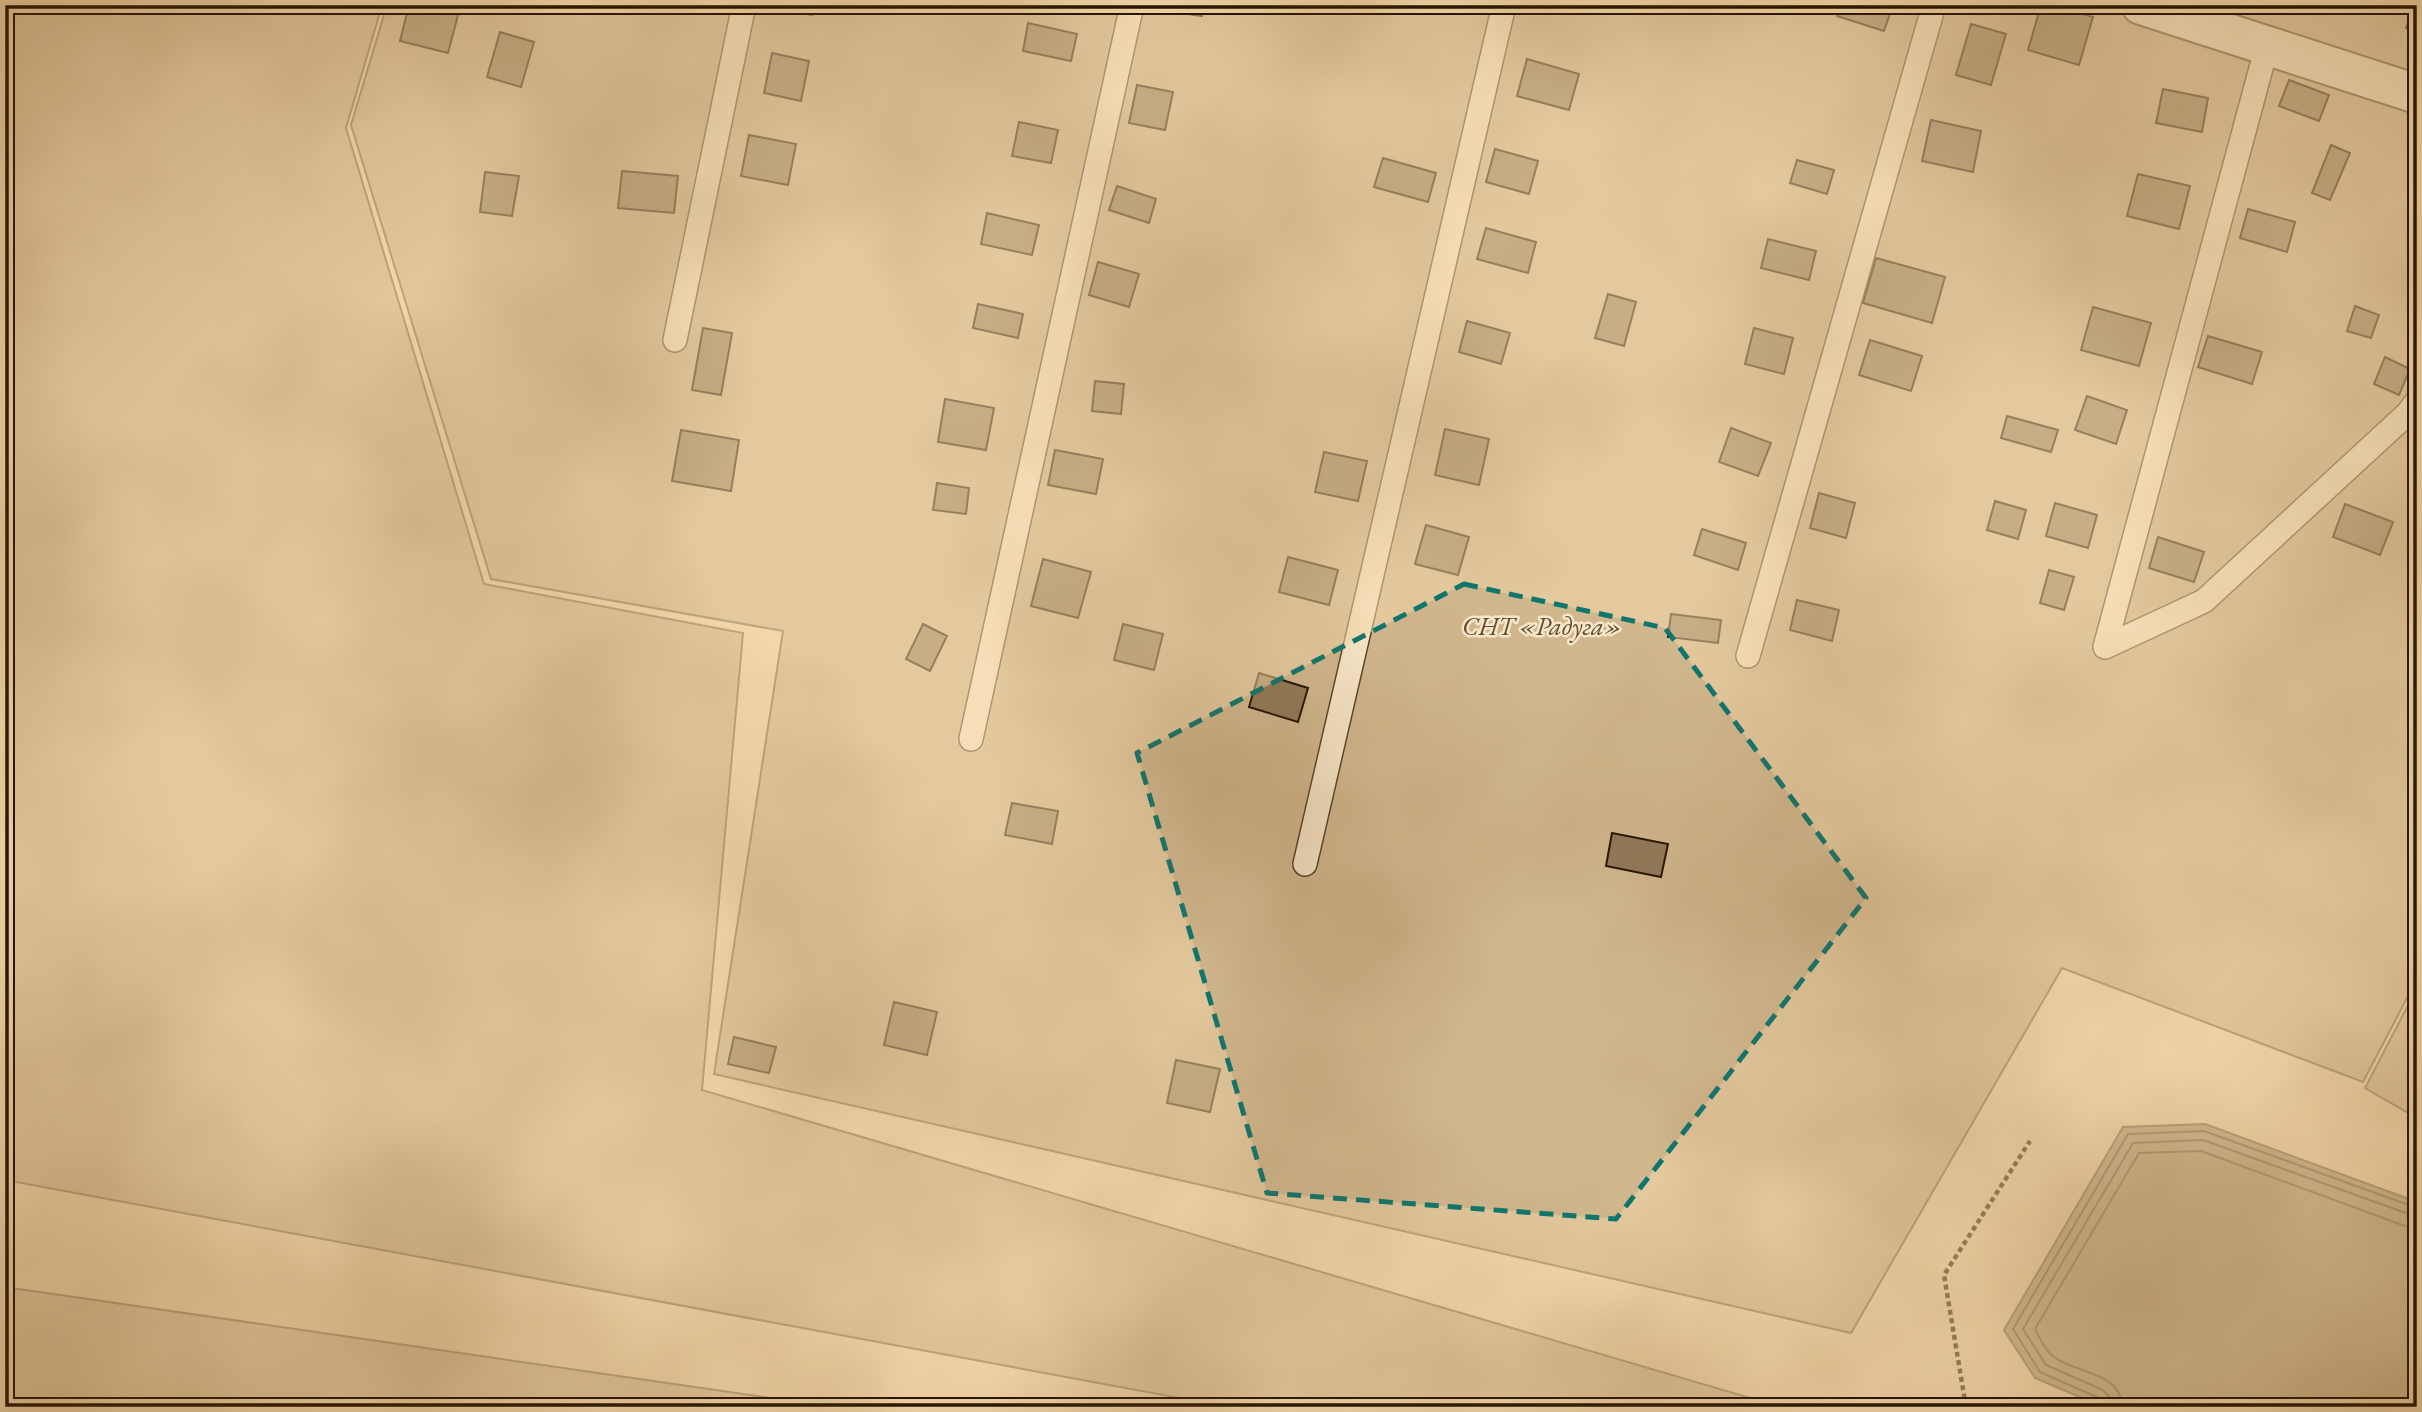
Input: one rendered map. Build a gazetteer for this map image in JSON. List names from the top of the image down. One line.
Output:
{"parks":["СНТ «Радуга»"]}
